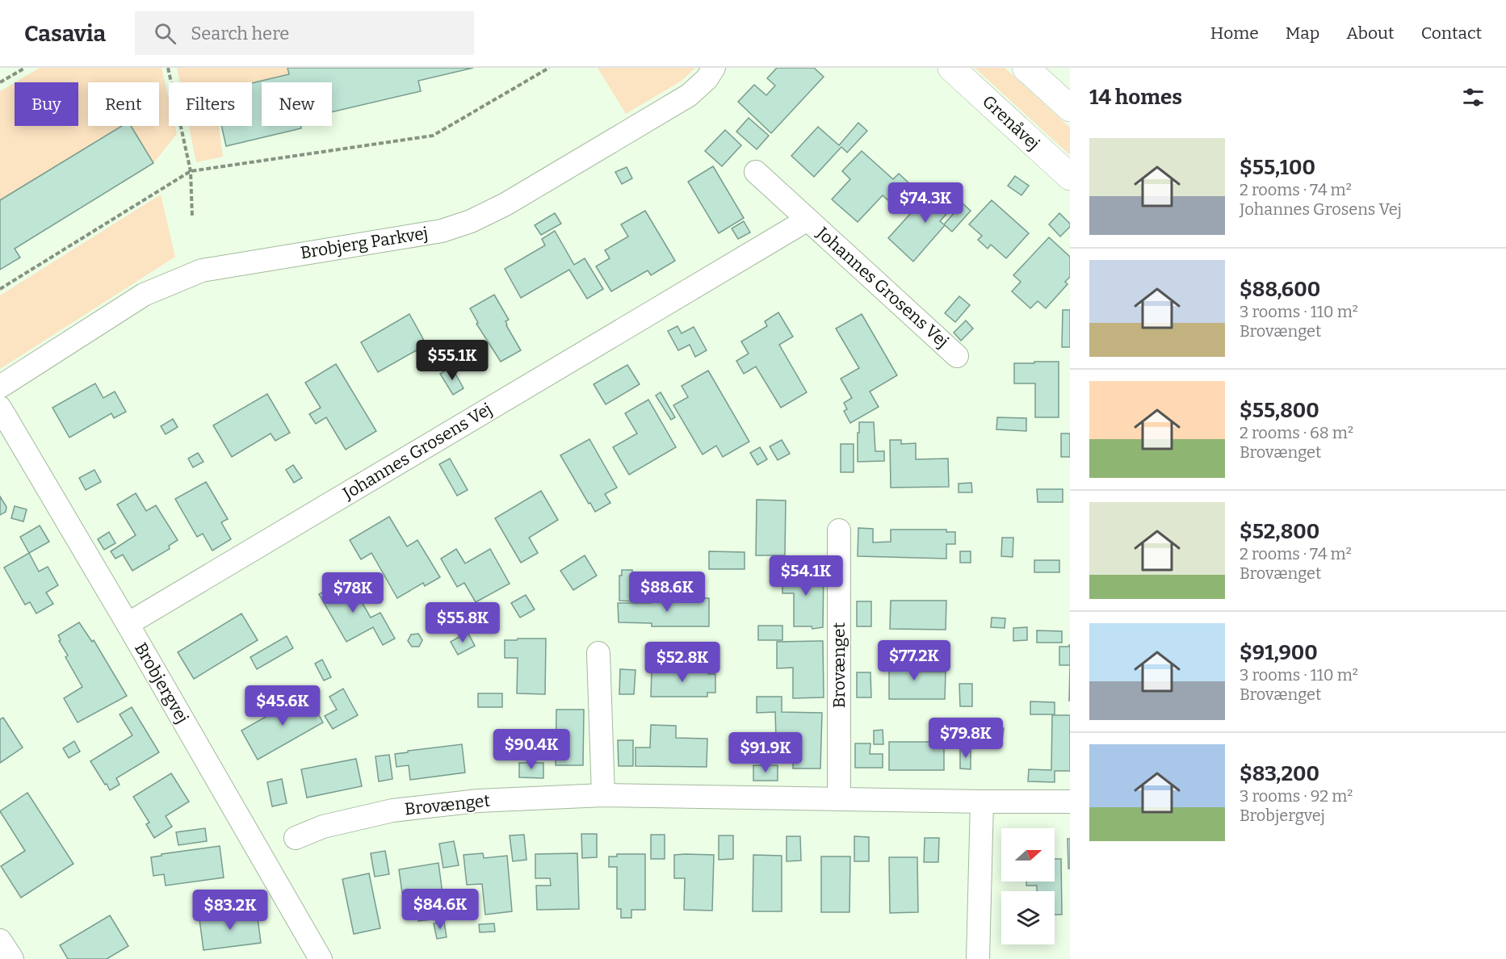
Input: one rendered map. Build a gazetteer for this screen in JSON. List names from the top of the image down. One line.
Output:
{"streets":{"main road":["Grenåvej"],"street":["Brobjerg Parkvej","Johannes Grosens Vej","Brovænget","Brobjergvej"]},"crossings":[["Johannes Grosens Vej","Brobjergvej"]],"north":"right","page":{"header":"Casavia","search":"Search here","nav":["Home","Map","About","Contact"],"heading":"14 homes","chip":["Buy","Rent","Filters","New"],"list":[{"name":"$55,100","note":"2 rooms · 74 m² · Johannes Grosens Vej"},{"name":"$88,600","note":"3 rooms · 110 m² · Brovænget"},{"name":"$55,800","note":"2 rooms · 68 m² · Brovænget"},{"name":"$52,800","note":"2 rooms · 74 m² · Brovænget"},{"name":"$91,900","note":"3 rooms · 110 m² · Brovænget"},{"name":"$83,200","note":"3 rooms · 92 m² · Brobjergvej"}],"price":["$74.3K","$55.1K","$54.1K","$88.6K","$78K","$55.8K","$77.2K","$52.8K","$45.6K","$79.8K","$90.4K","$91.9K","$84.6K","$83.2K"]}}
